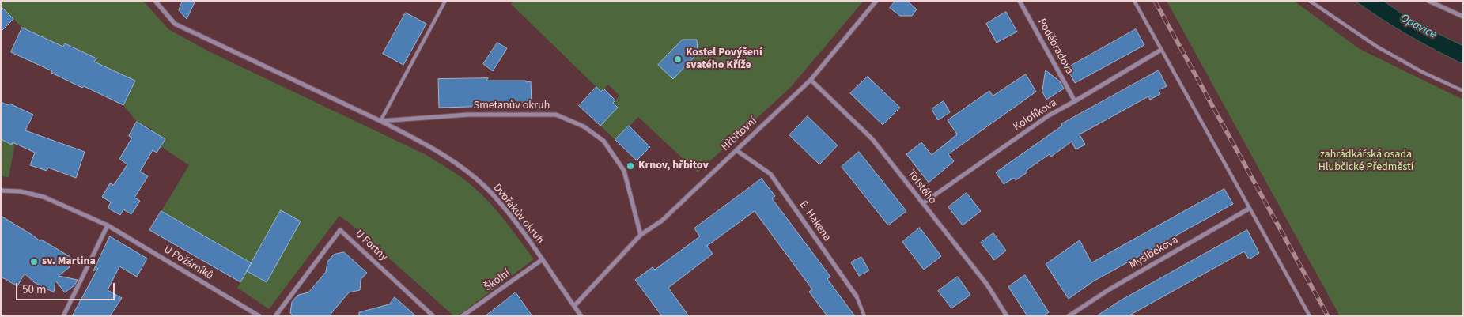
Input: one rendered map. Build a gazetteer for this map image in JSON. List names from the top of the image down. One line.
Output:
{"streets":{"street":["Poděbradova","Smetanův okruh","Kolofíkova","Hřbitovní","Tolstého","Dvořákův okruh","E. Hakena","U Fortny","Myslbekova","U Požárníků","Školní"]},"crossings":[["Poděbradova","Kolofíkova"],["Smetanův okruh","Hřbitovní"],["Smetanův okruh","Dvořákův okruh"],["Kolofíkova","Tolstého"],["Hřbitovní","Tolstého"],["Hřbitovní","Dvořákův okruh"],["Hřbitovní","E. Hakena"],["Dvořákův okruh","Školní"]],"water":["Opavice"],"parks":["zahrádkářská osada Hlubčické Předměstí"],"places":["Kostel Povýšení svatého Kříže","Krnov, hřbitov","sv. Martina"],"scale_bar":"50 m"}
